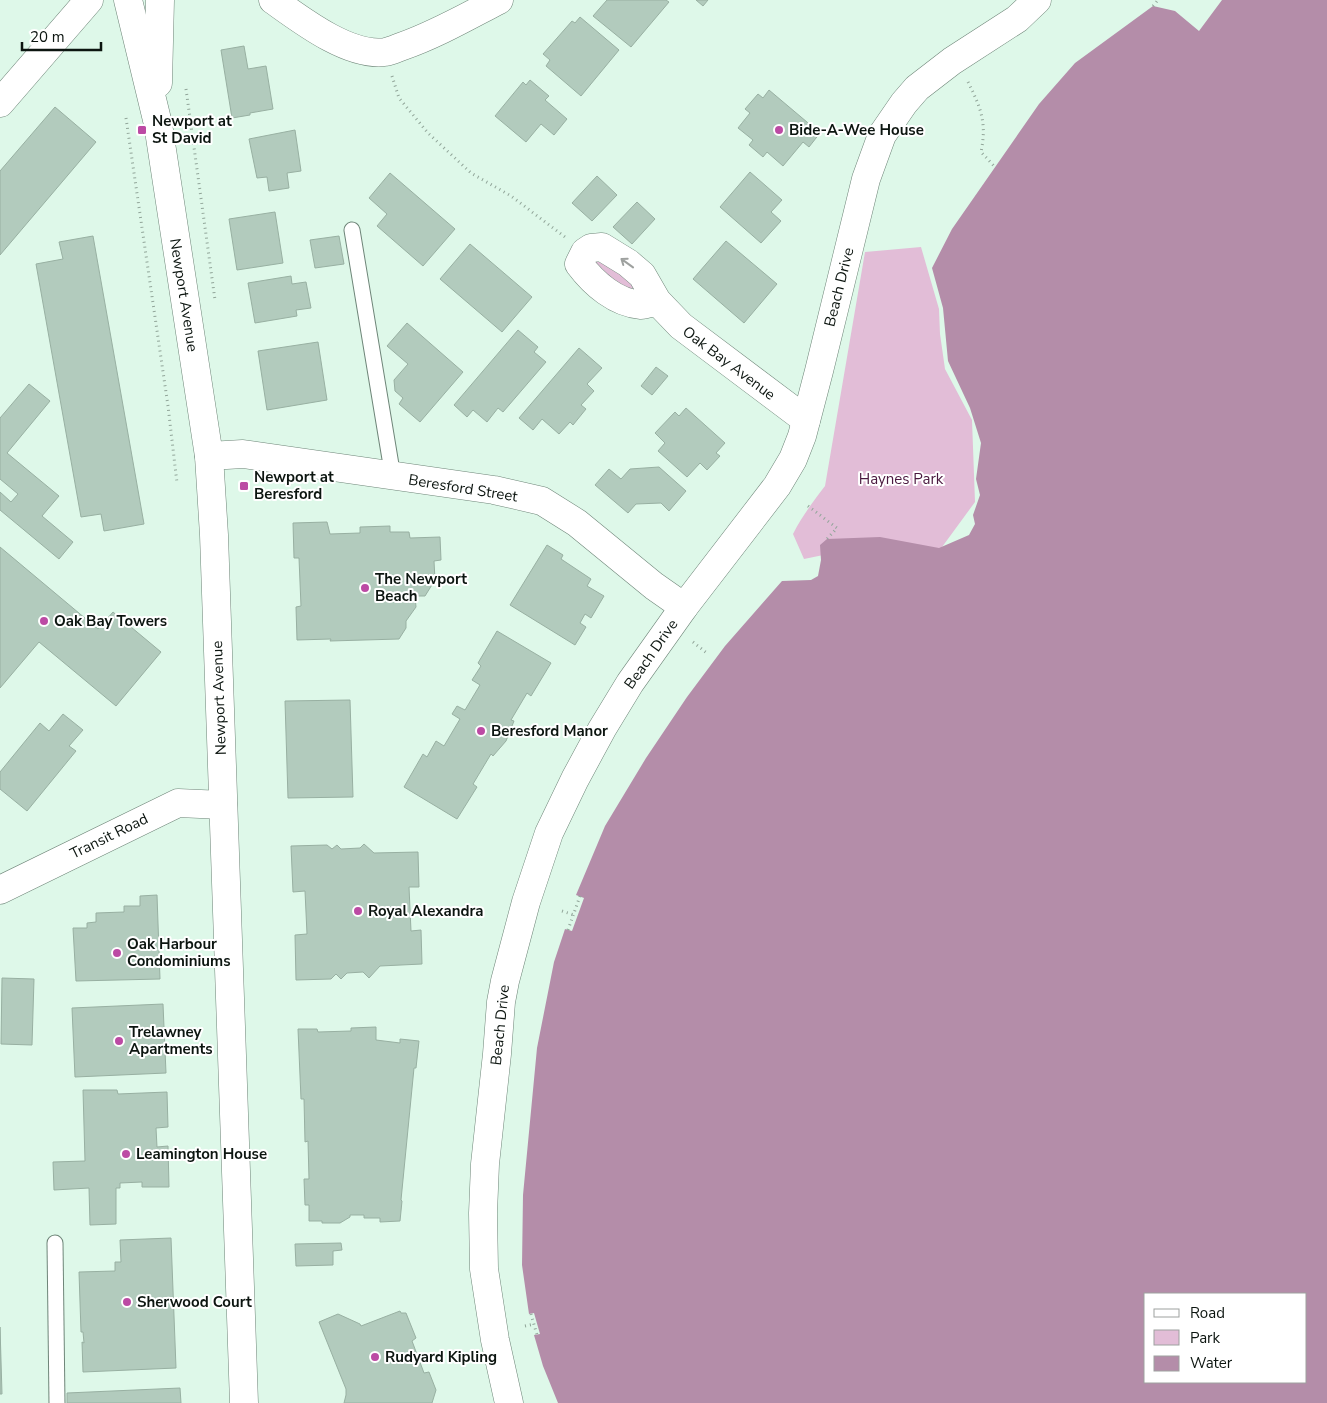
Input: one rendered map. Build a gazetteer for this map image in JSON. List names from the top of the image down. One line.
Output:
{"streets":{"street":["Beach Drive","Newport Avenue","Oak Bay Avenue","Beresford Street","Transit Road"]},"crossings":[["Beach Drive","Oak Bay Avenue"],["Beach Drive","Beresford Street"],["Newport Avenue","Beresford Street"],["Newport Avenue","Transit Road"]],"parks":["Haynes Park"],"places":{"transit":["Newport at St David","Newport at Beresford"],"other":["Bide-A-Wee House","The Newport Beach","Oak Bay Towers","Beresford Manor","Royal Alexandra","Oak Harbour Condominiums","Trelawney Apartments","Leamington House","Sherwood Court","Rudyard Kipling"]},"legend":["Road","Park","Water"],"scale_bar":"20 m"}
